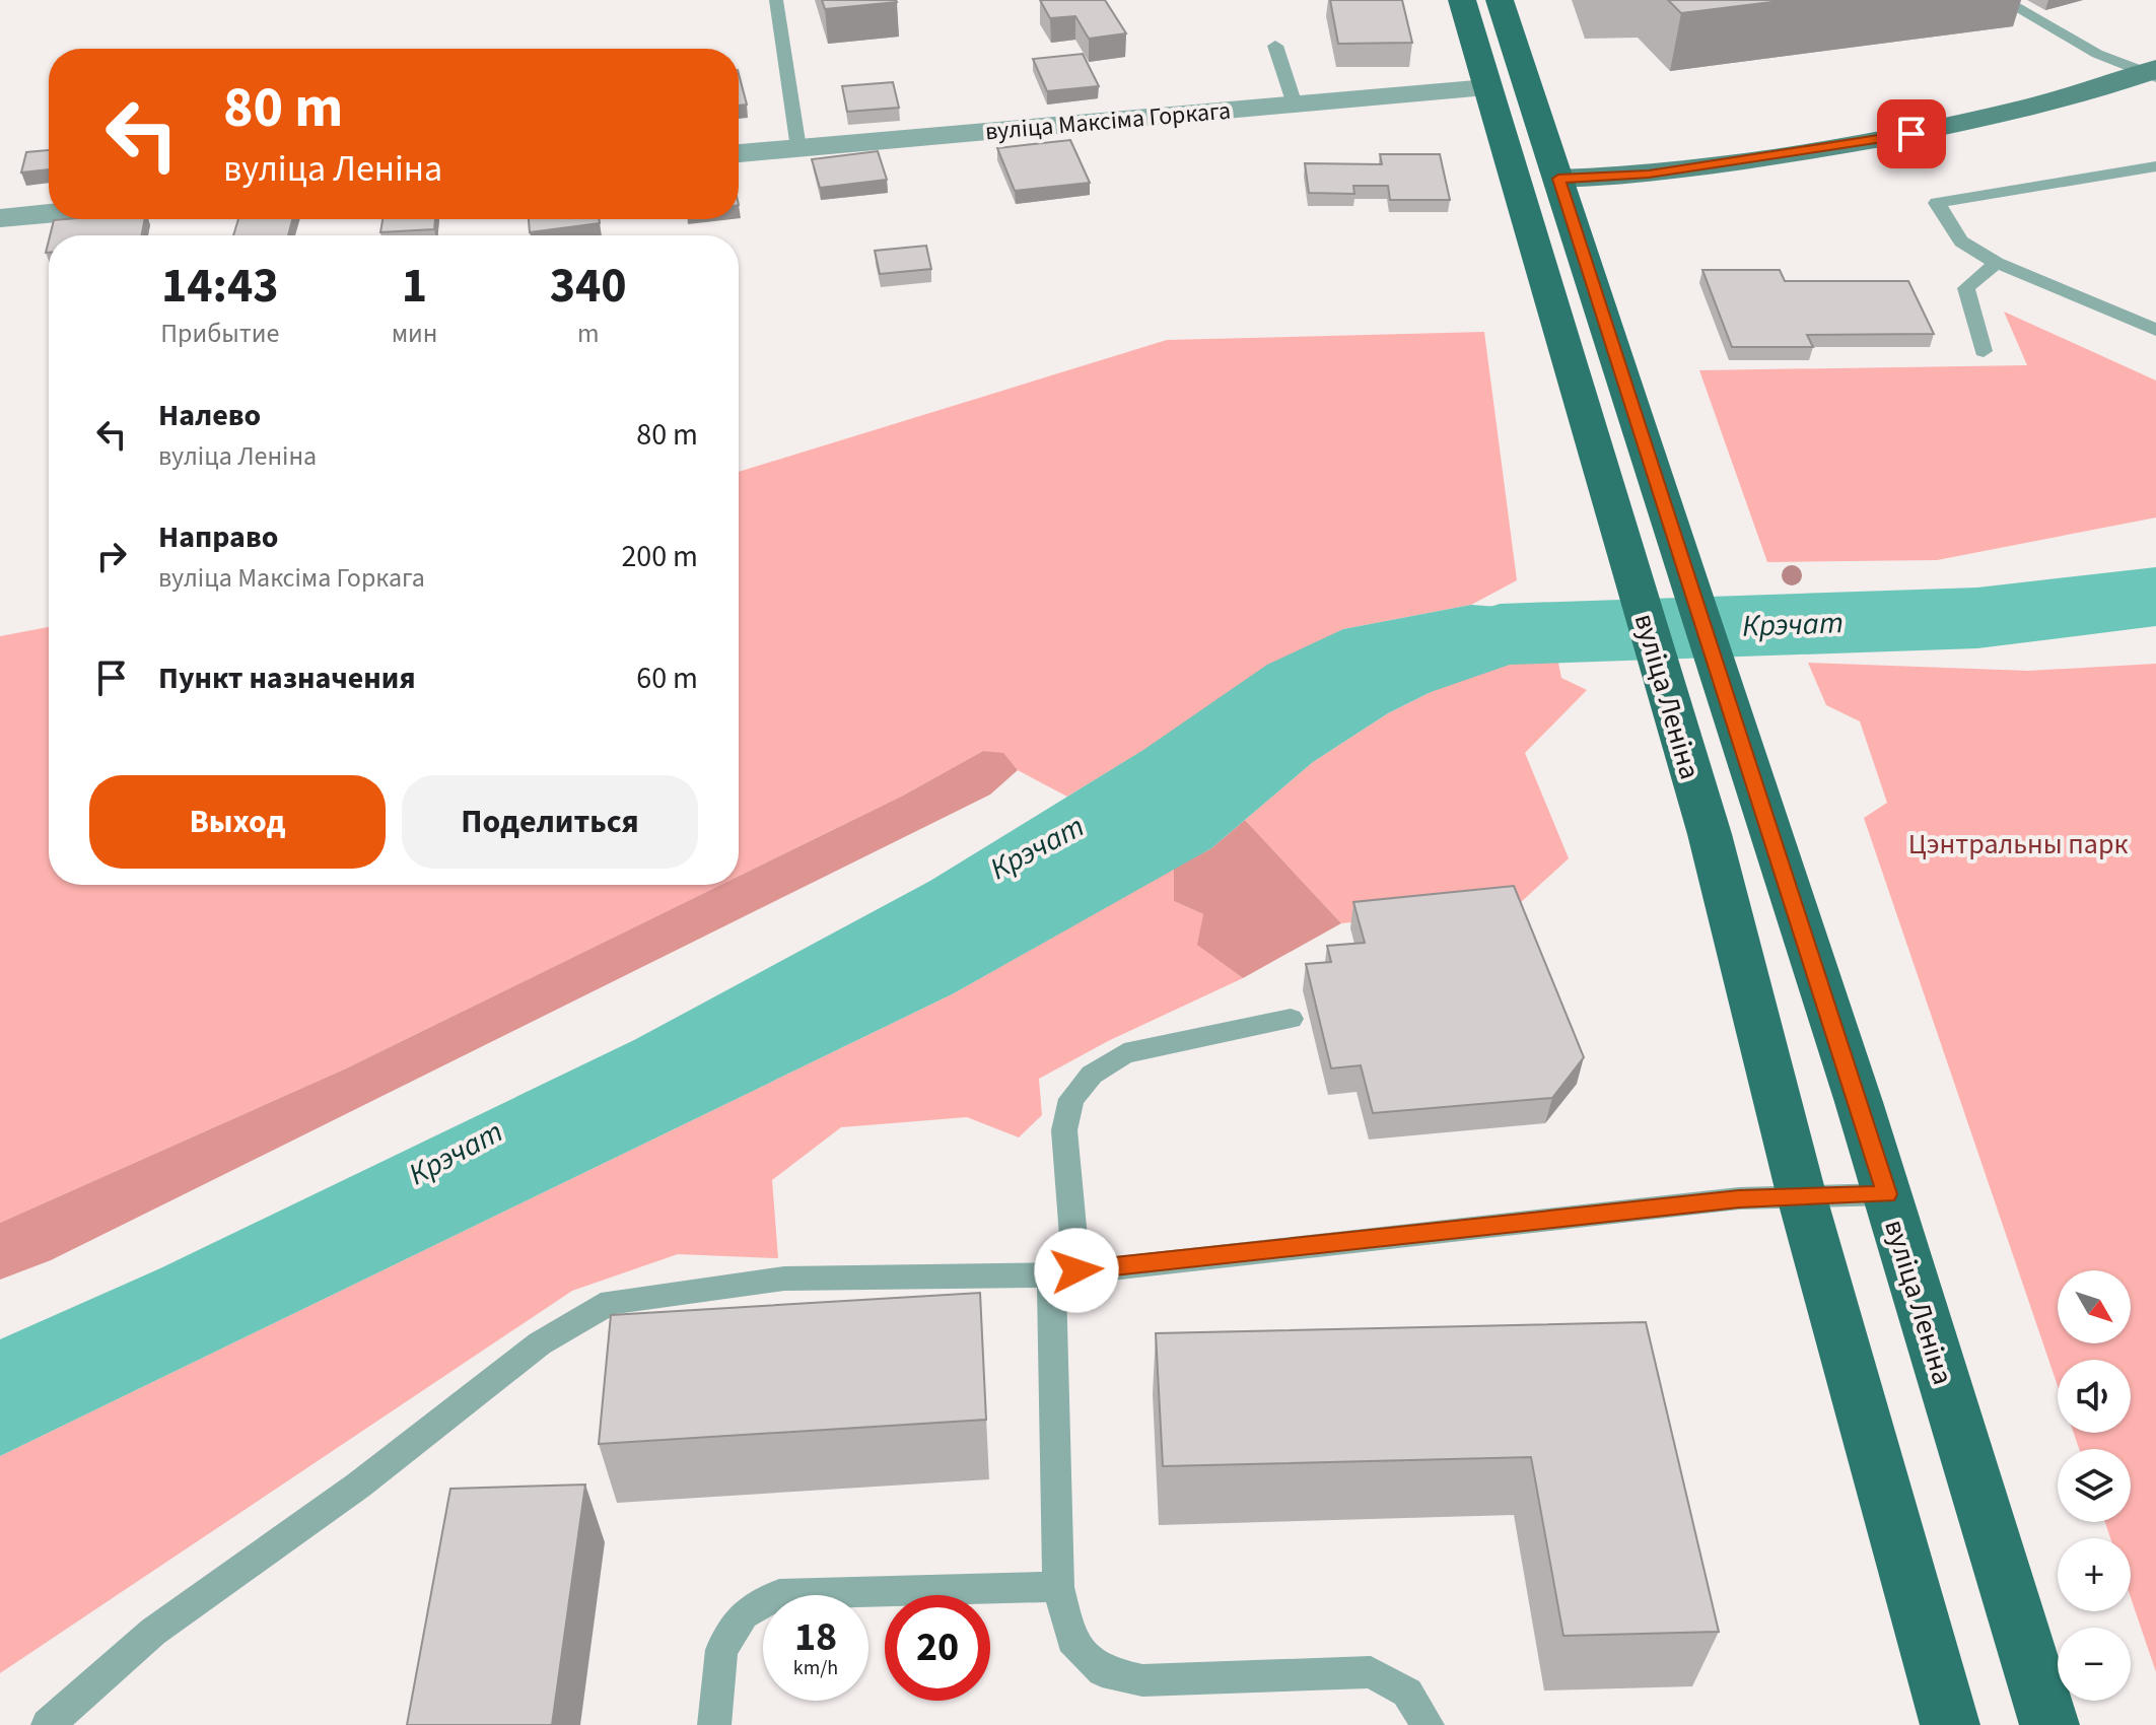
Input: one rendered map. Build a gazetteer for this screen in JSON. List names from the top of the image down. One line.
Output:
{"streets":{"main road":["вуліца Леніна"],"street":["вуліца Максіма Горкага"]},"crossings":[["вуліца Максіма Горкага","вуліца Леніна"]],"water":["Крэчат"],"parks":["Цэнтральны парк"],"north":"bottom right","page":{"turn":["80 m","вуліца Леніна"],"eta":["14:43","Прибытие","1","мин","340","m"],"list":[{"name":"Налево","note":"вуліца Леніна","value":"80 m"},{"name":"Направо","note":"вуліца Максіма Горкага","value":"200 m"},{"name":"Пункт назначения","value":"60 m"}],"buttons":["Выход","Поделиться"],"map_buttons":["+","−"],"speed":"18 km/h","limit":"20"}}
